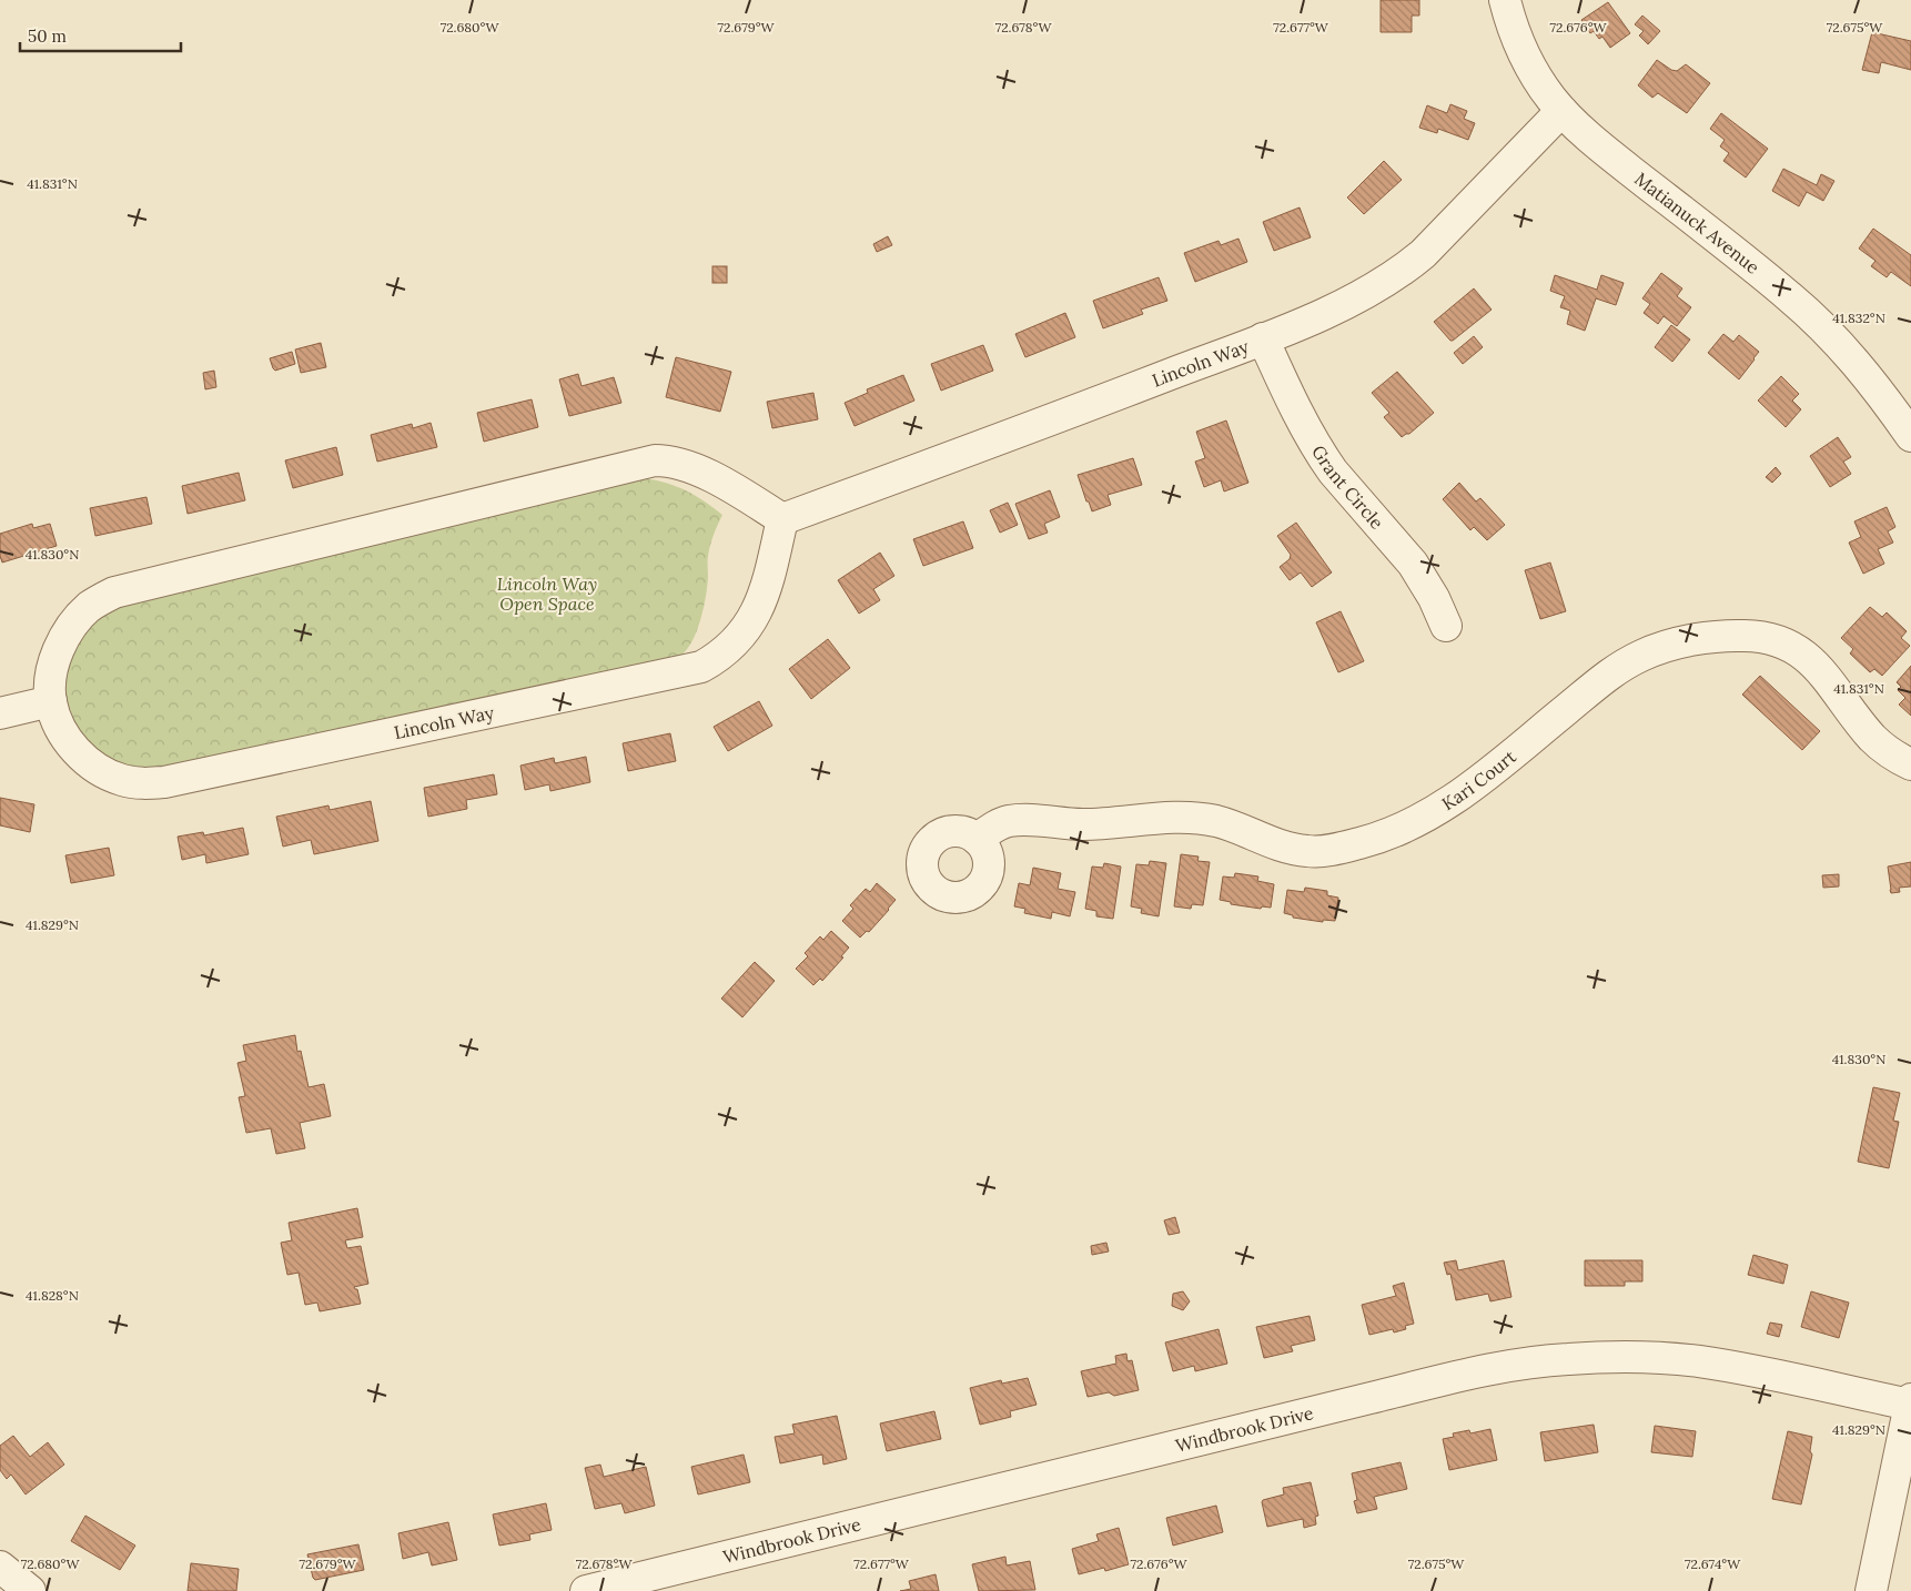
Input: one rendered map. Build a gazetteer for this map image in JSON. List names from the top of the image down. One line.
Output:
{"streets":{"street":["Matianuck Avenue","Lincoln Way","Grant Circle","Kari Court","Windbrook Drive"]},"crossings":[["Matianuck Avenue","Lincoln Way"],["Lincoln Way","Grant Circle"]],"parks":["Lincoln Way Open Space"],"scale_bar":"50 m","coordinates":["72.680°W","72.679°W","72.678°W","72.677°W","72.676°W","72.675°W","41.831°N","41.832°N","41.830°N","41.829°N","41.828°N","72.674°W"]}
